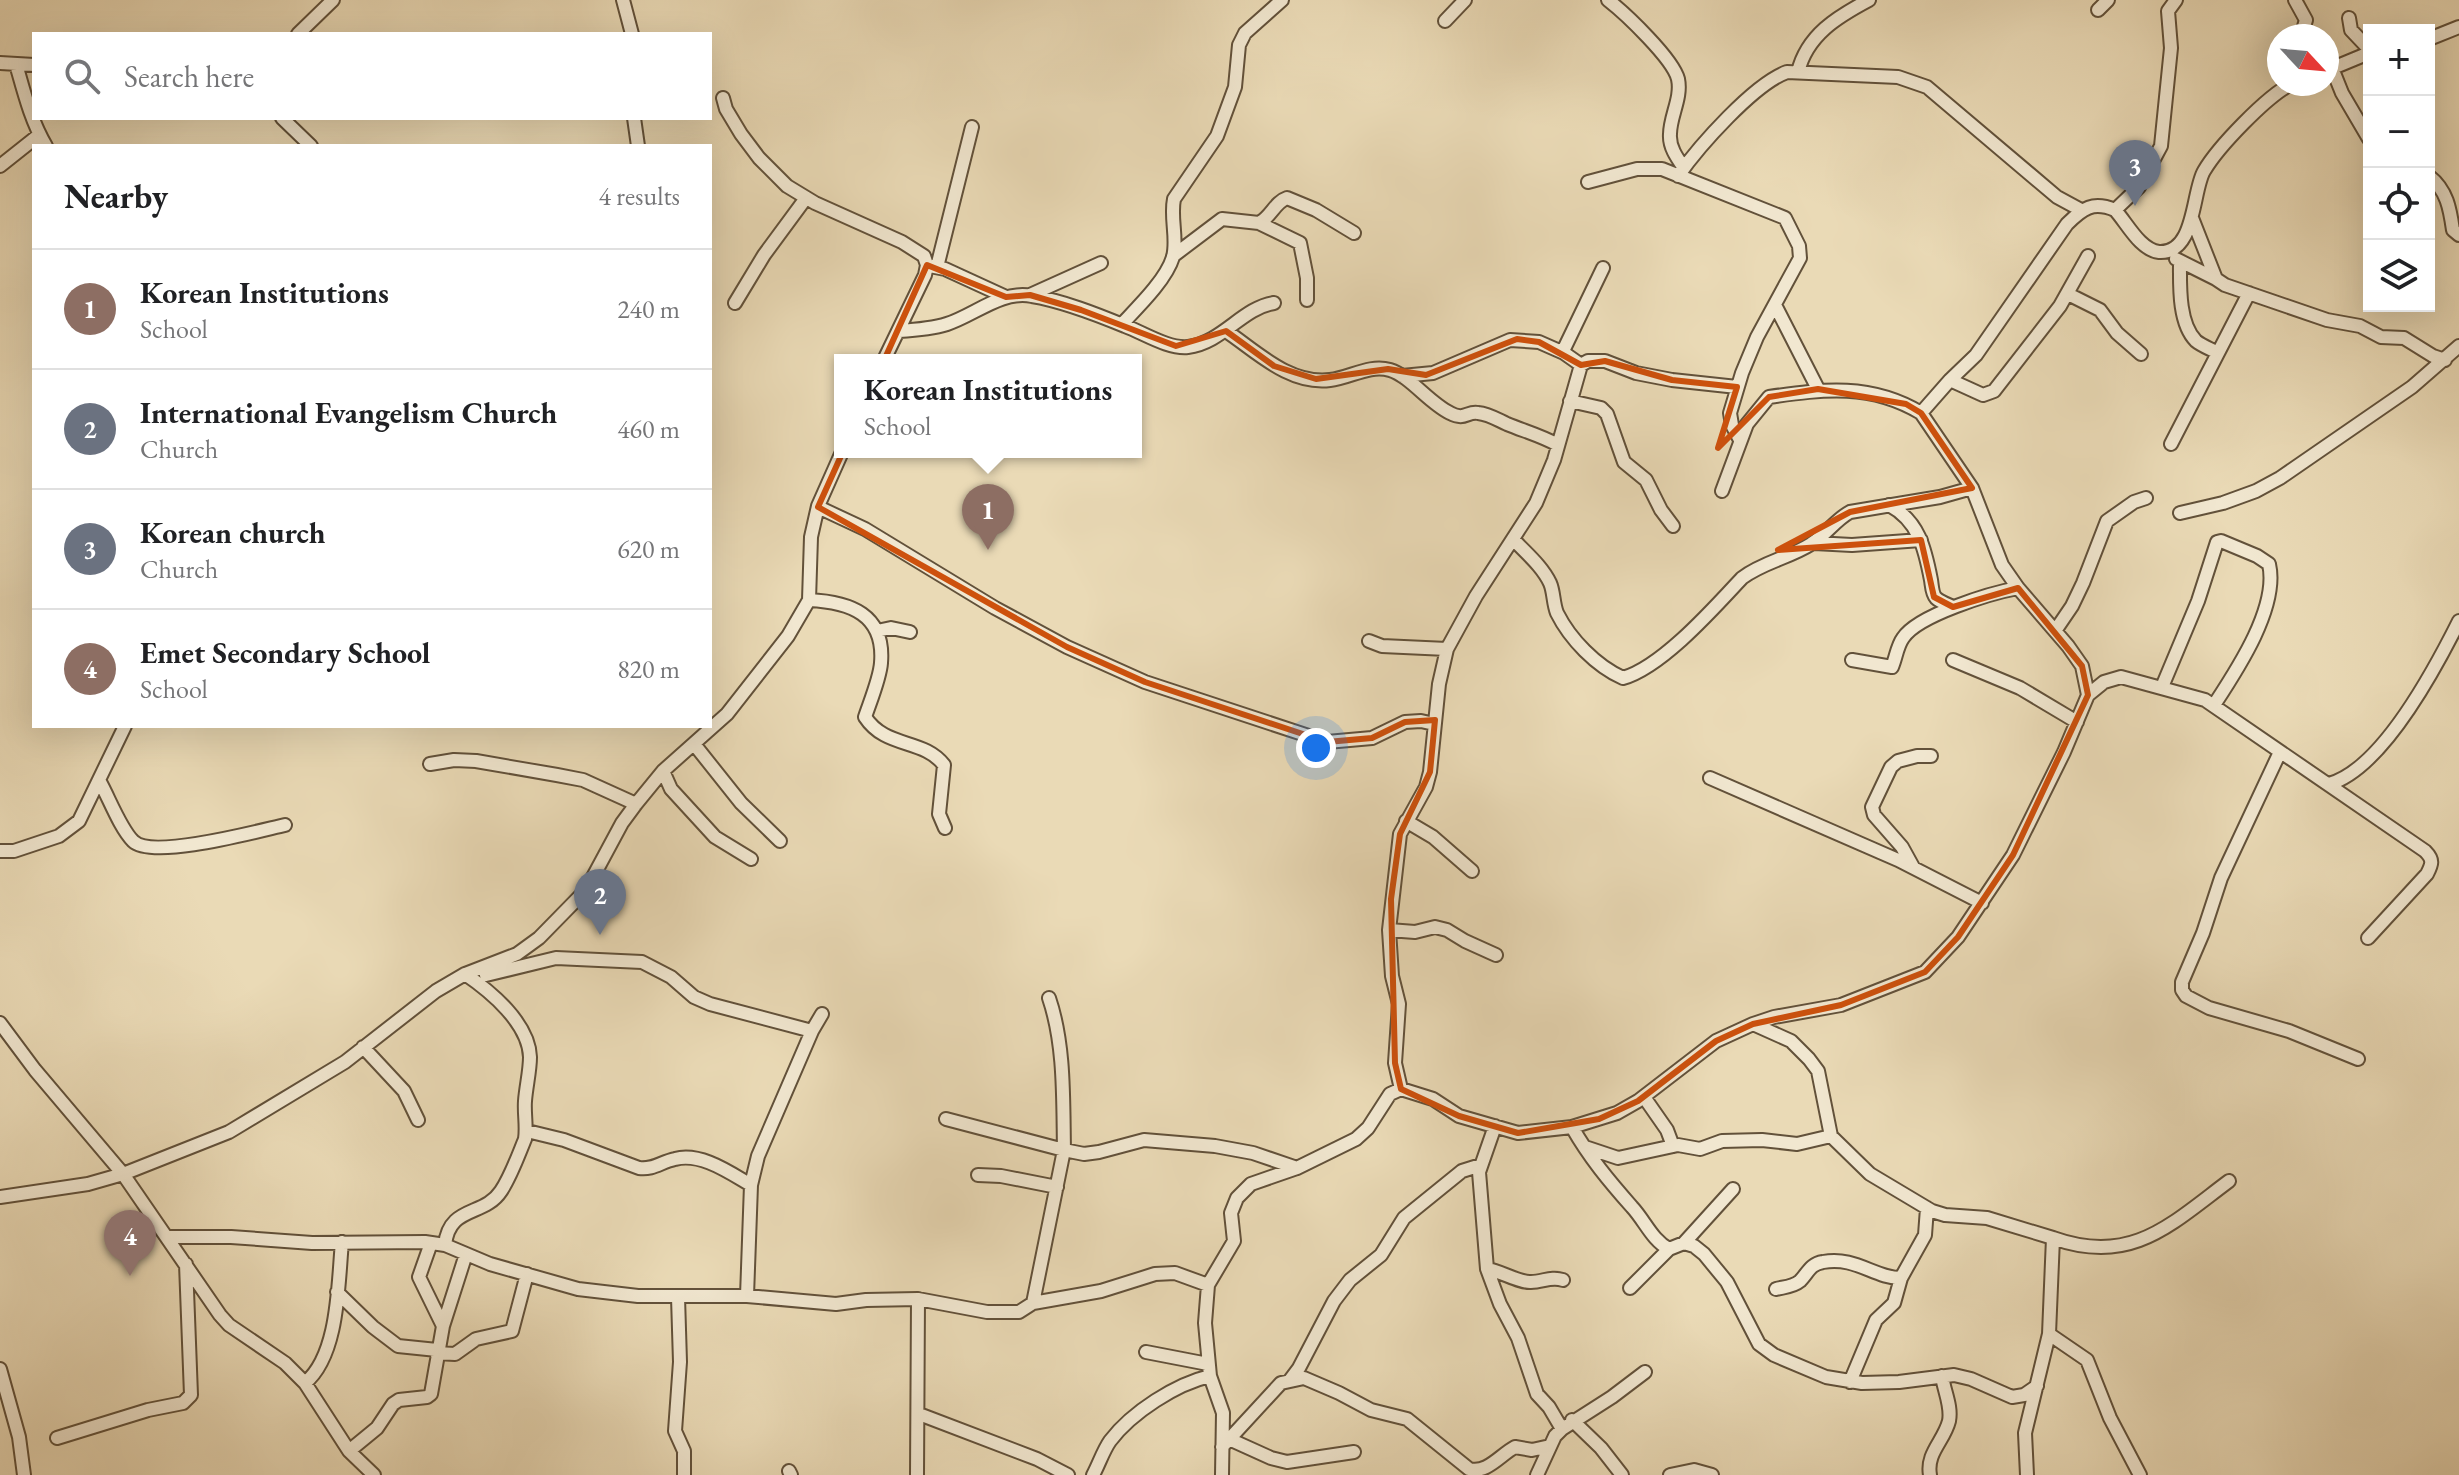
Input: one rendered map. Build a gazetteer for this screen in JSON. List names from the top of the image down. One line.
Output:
{"north":"bottom right","page":{"map_buttons":["+","−"],"search":"Search here","pins":["3","1","2","4"],"heading":["Nearby","4 results"],"list":[{"mark":"1","name":"Korean Institutions","note":"School","value":"240 m"},{"mark":"2","name":"International Evangelism Church","note":"Church","value":"460 m"},{"mark":"3","name":"Korean church","note":"Church","value":"620 m"},{"mark":"4","name":"Emet Secondary School","note":"School","value":"820 m"}],"popup":["Korean Institutions","School"]}}
